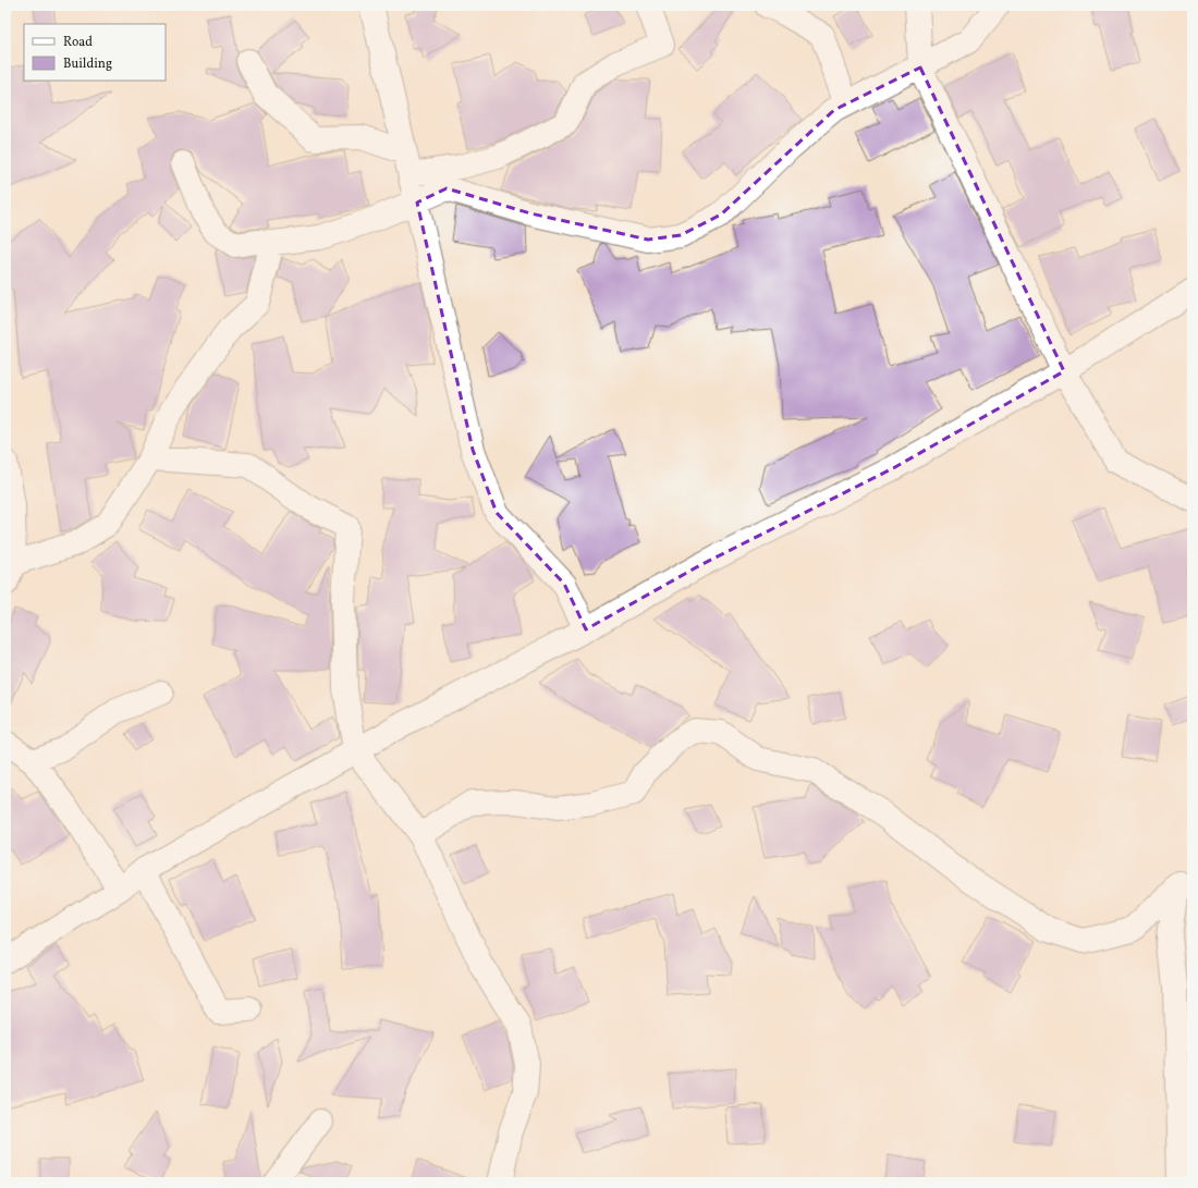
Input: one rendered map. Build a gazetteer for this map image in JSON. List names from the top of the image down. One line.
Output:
{"legend":["Road","Building"]}
